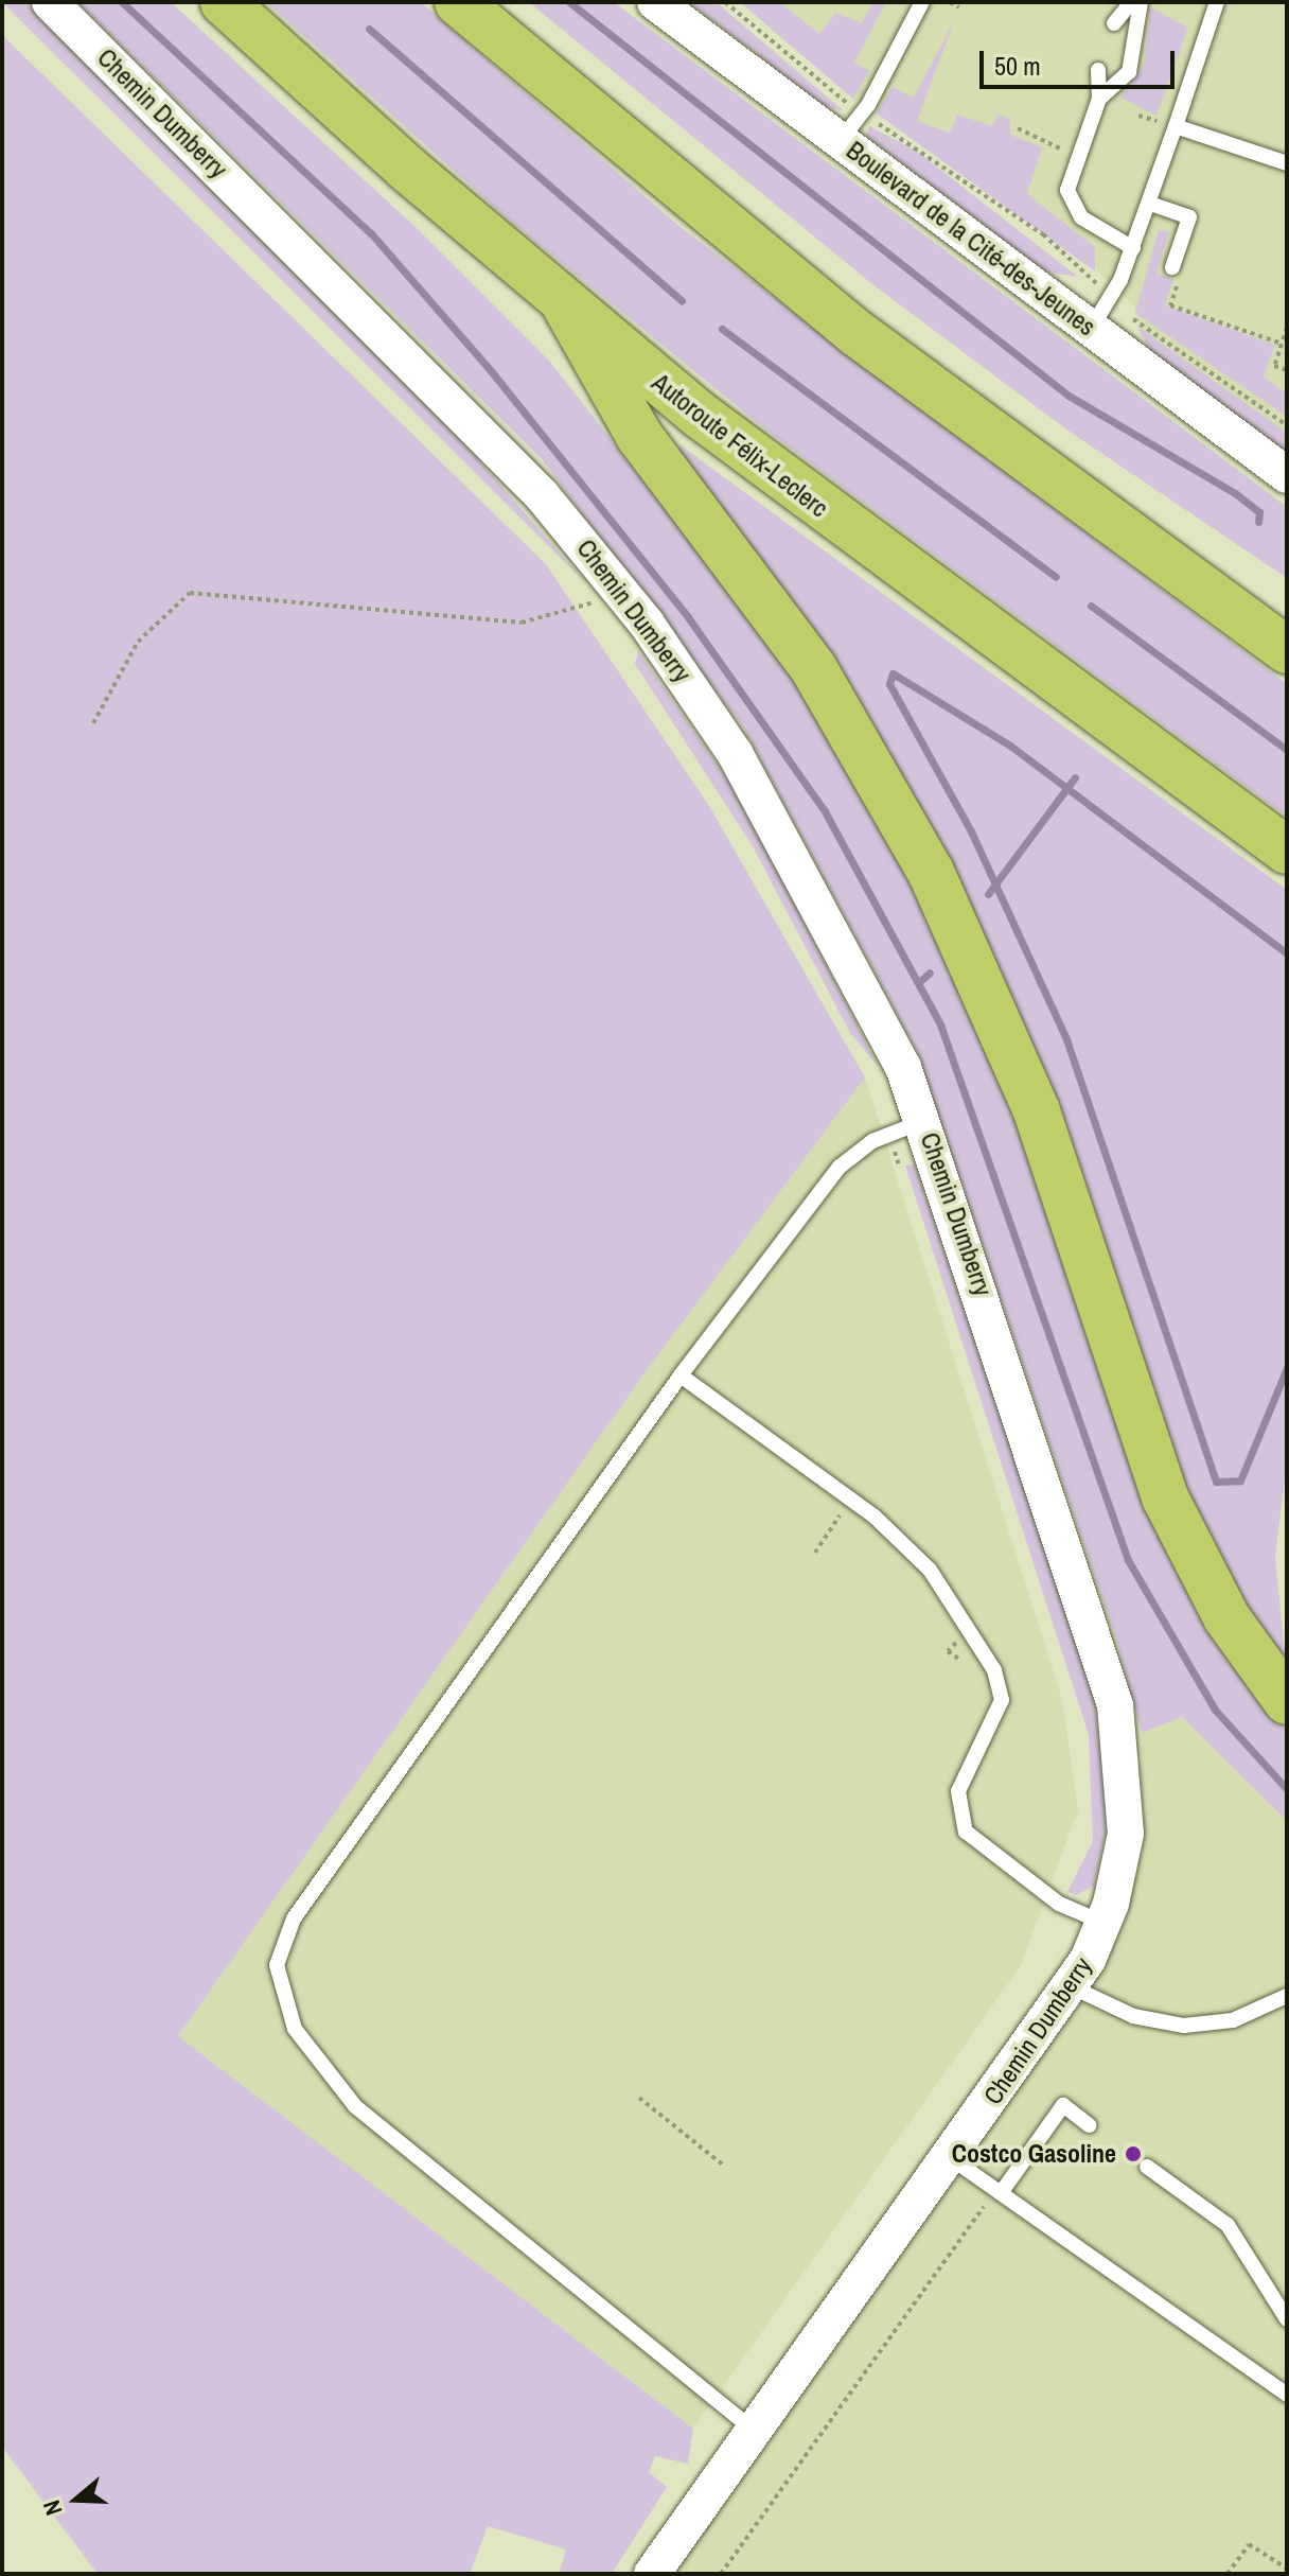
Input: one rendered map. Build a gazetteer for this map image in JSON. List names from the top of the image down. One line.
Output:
{"streets":{"highway":["Autoroute Félix-Leclerc"],"street":["Chemin Dumberry","Boulevard de la Cité-des-Jeunes"]},"places":["Costco Gasoline"],"scale_bar":"50 m","north":"left"}
